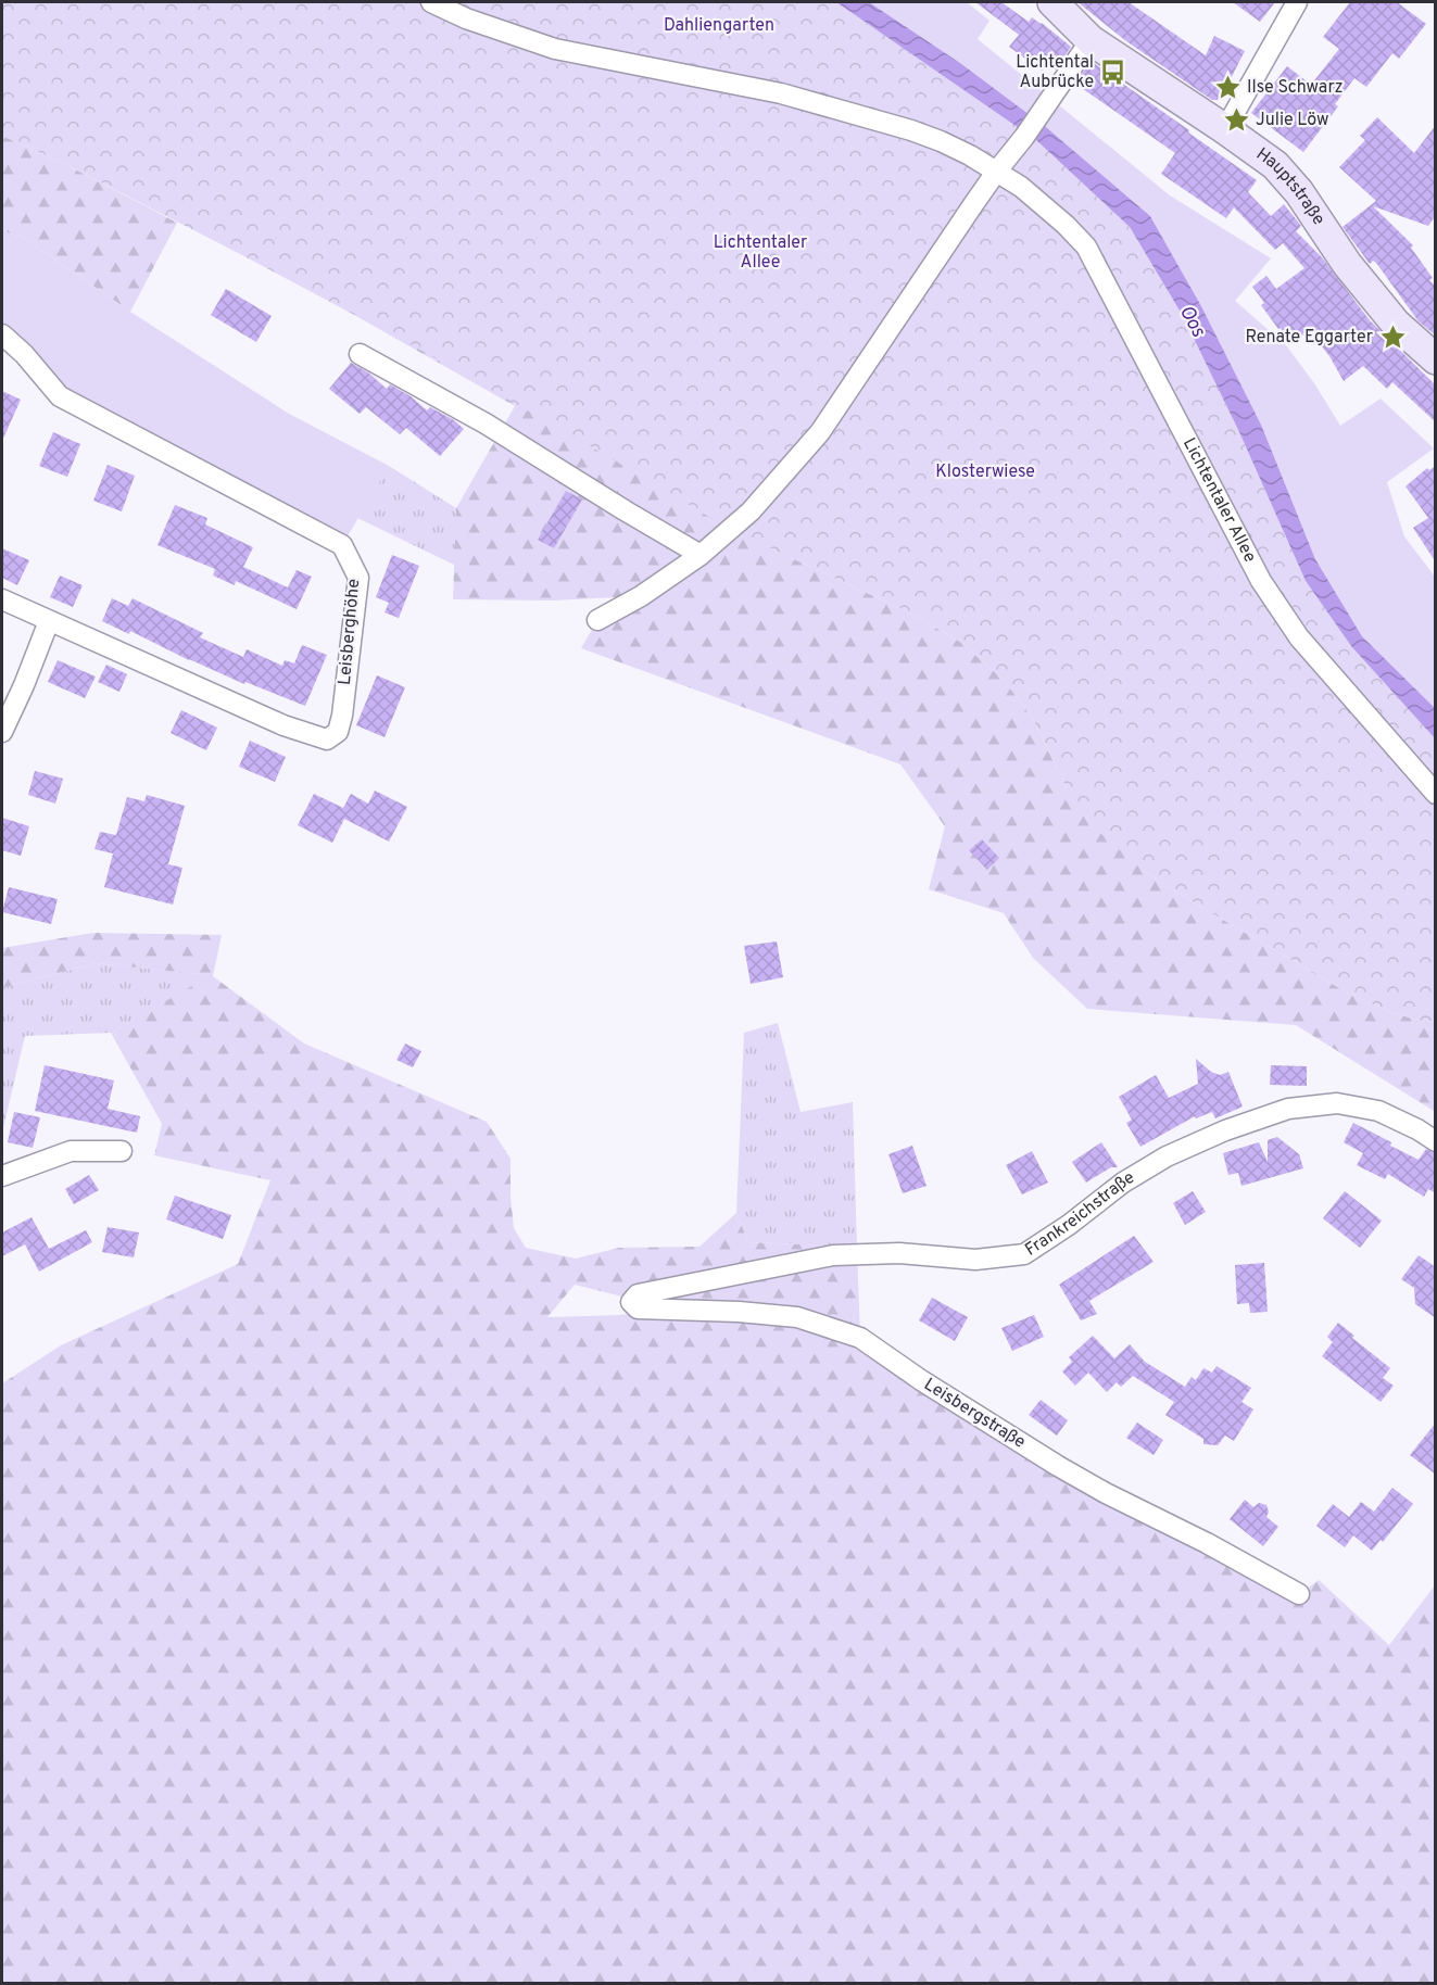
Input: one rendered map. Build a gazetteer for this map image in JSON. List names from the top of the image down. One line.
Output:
{"streets":{"main road":["Hauptstraße"],"street":["Lichtentaler Allee","Leisberghöhe","Frankreichstraße","Leisbergstraße"]},"crossings":[["Frankreichstraße","Leisbergstraße"]],"water":["Oos"],"parks":["Dahliengarten","Lichtentaler Allee","Klosterwiese"],"places":{"bus stop":["Lichtental Aubrücke"],"place":["Ilse Schwarz","Julie Löw","Renate Eggarter"]}}
